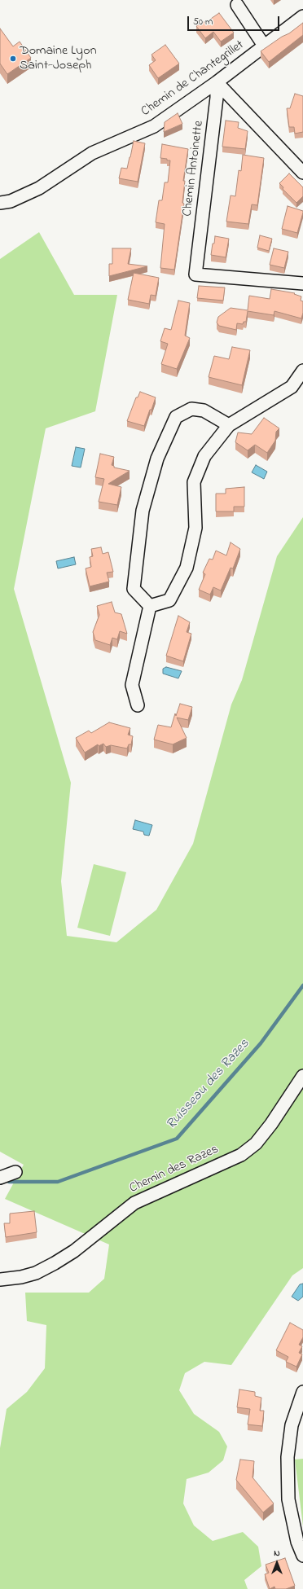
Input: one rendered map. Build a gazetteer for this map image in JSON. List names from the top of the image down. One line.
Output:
{"streets":{"street":["Chemin de Chantegrillet","Chemin Antoinette","Chemin des Razes"]},"crossings":[["Chemin de Chantegrillet","Chemin Antoinette"]],"water":["Ruisseau des Razes"],"places":["Domaine Lyon Saint-Joseph"],"scale_bar":"50 m","north":"top"}
